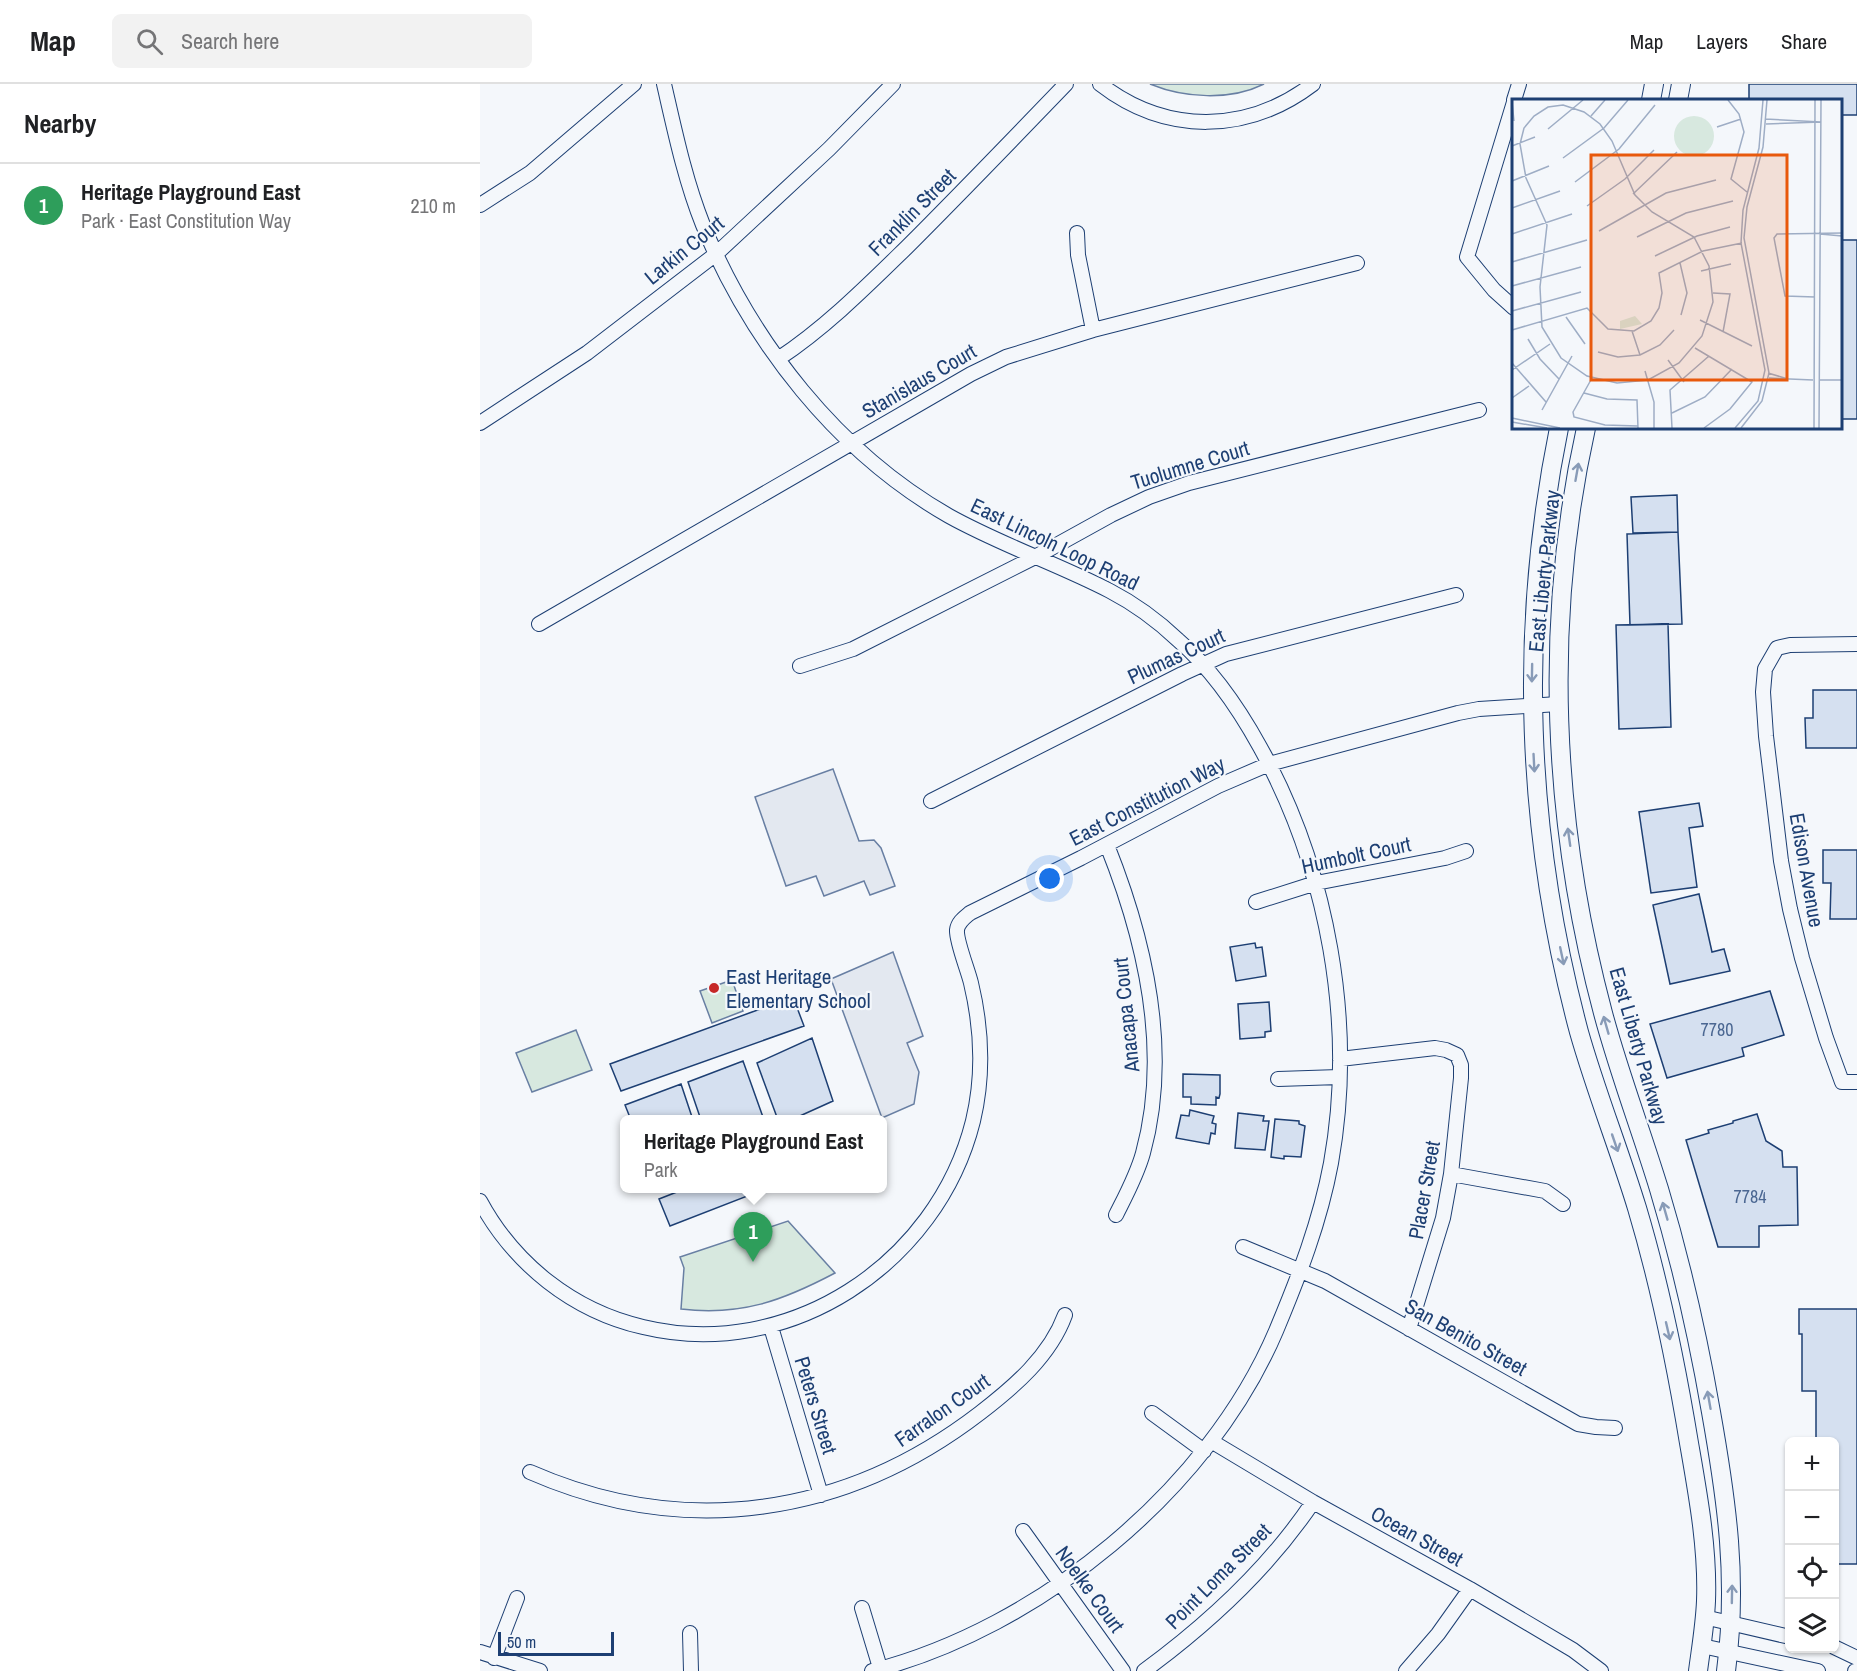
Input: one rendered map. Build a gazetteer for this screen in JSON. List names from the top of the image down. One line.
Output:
{"streets":{"street":["Franklin Street","Larkin Court","Stanislaus Court","Tuolumne Court","East Lincoln Loop Road","East Liberty Parkway","Plumas Court","East Constitution Way","Humbolt Court","Edison Avenue","Anacapa Court","Placer Street","San Benito Street","Peters Street","Farralon Court","Ocean Street","Point Loma Street","Noelke Court"]},"crossings":[["Franklin Street","East Lincoln Loop Road"],["Larkin Court","East Lincoln Loop Road"],["Stanislaus Court","East Lincoln Loop Road"],["Tuolumne Court","East Lincoln Loop Road"],["East Lincoln Loop Road","Plumas Court"],["East Lincoln Loop Road","East Constitution Way"],["East Lincoln Loop Road","Humbolt Court"],["East Lincoln Loop Road","Placer Street"],["East Lincoln Loop Road","San Benito Street"],["East Lincoln Loop Road","Ocean Street"],["East Lincoln Loop Road","Noelke Court"],["East Liberty Parkway","East Constitution Way"],["East Constitution Way","Anacapa Court"],["East Constitution Way","Peters Street"],["Placer Street","San Benito Street"],["Peters Street","Farralon Court"],["Ocean Street","Point Loma Street"]],"places":["East Heritage Elementary School"],"house_numbers":["7780","7784"],"scale_bar":"50 m","page":{"header":"Map","search":"Search here","nav":["Map","Layers","Share"],"heading":"Nearby","list":[{"mark":"1","name":"Heritage Playground East","note":"Park · East Constitution Way","value":"210 m"}],"popup":["Heritage Playground East","Park"],"pins":"1","map_buttons":["+","−"],"scale":"50 m"}}
